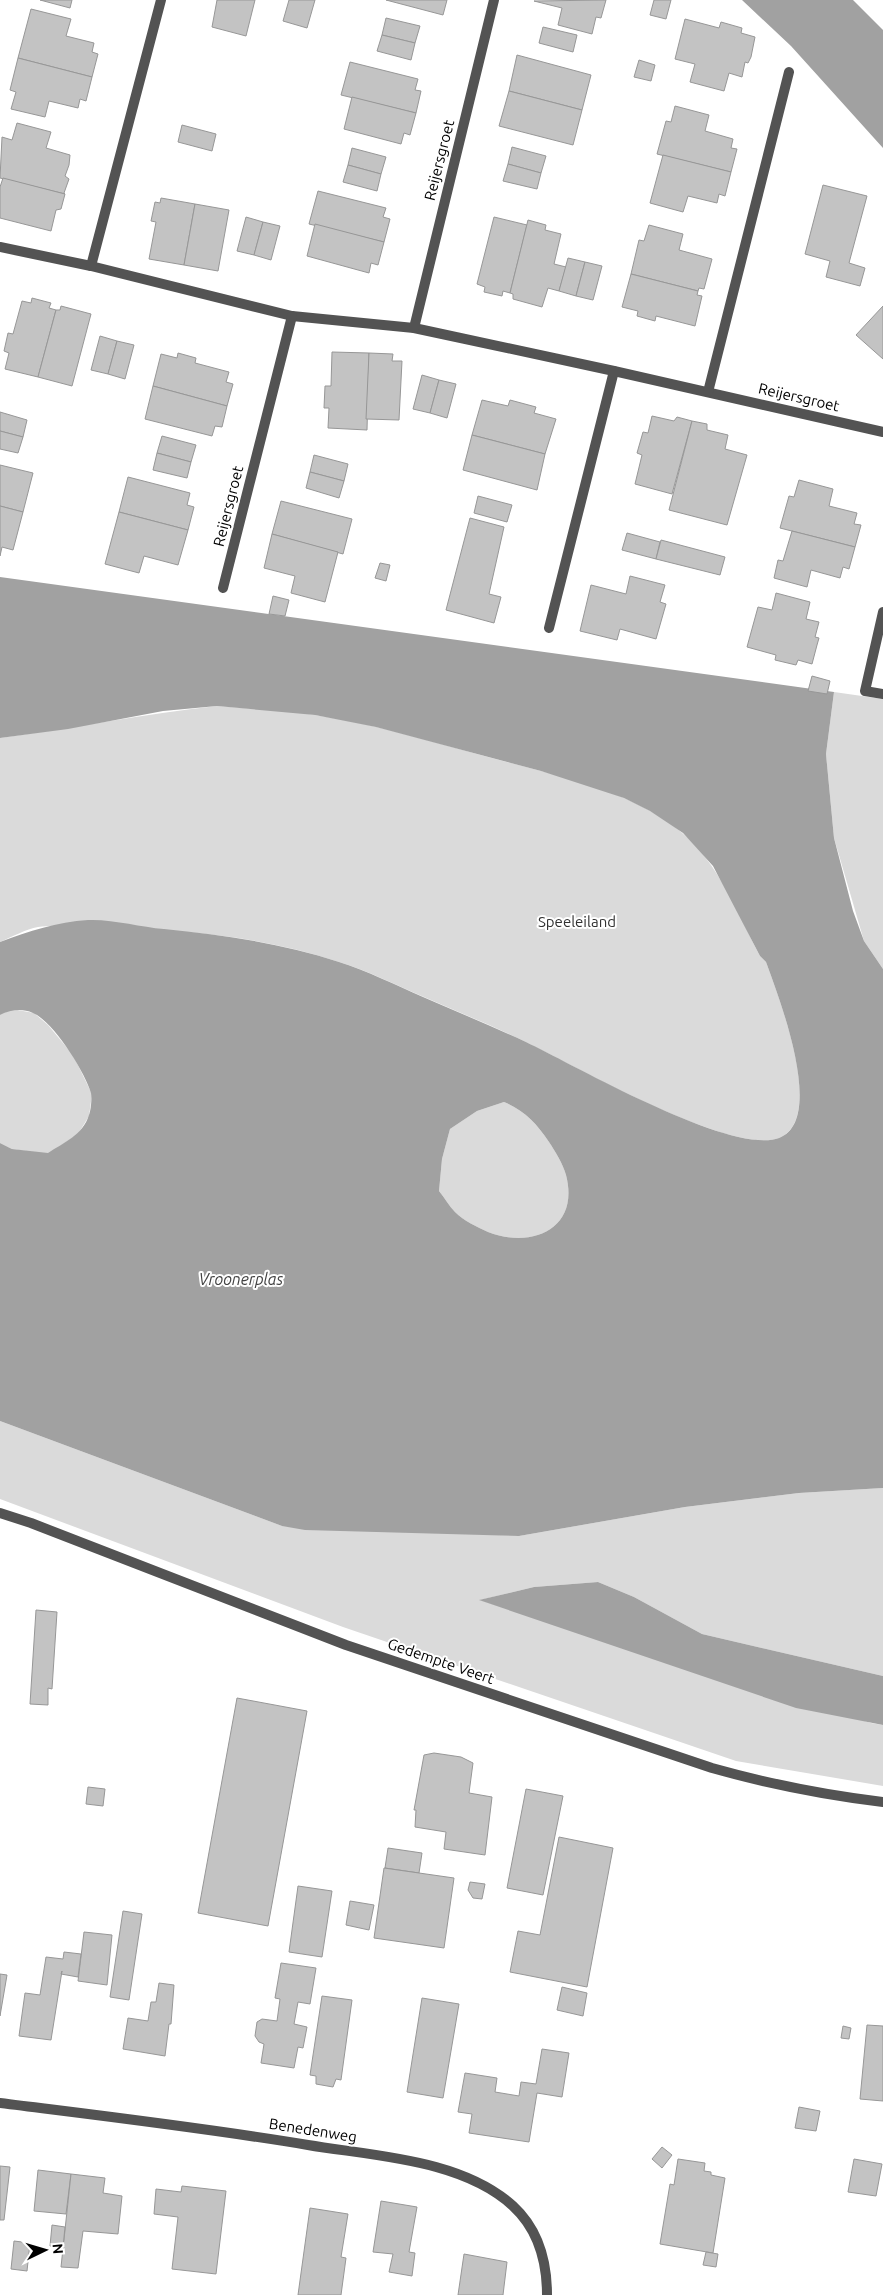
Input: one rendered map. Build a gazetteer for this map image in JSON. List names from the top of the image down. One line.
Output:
{"streets":{"street":["Reijersgroet","Gedempte Veert","Benedenweg"]},"water":["Vroonerplas"],"parks":["Speeleiland"],"north":"right"}
